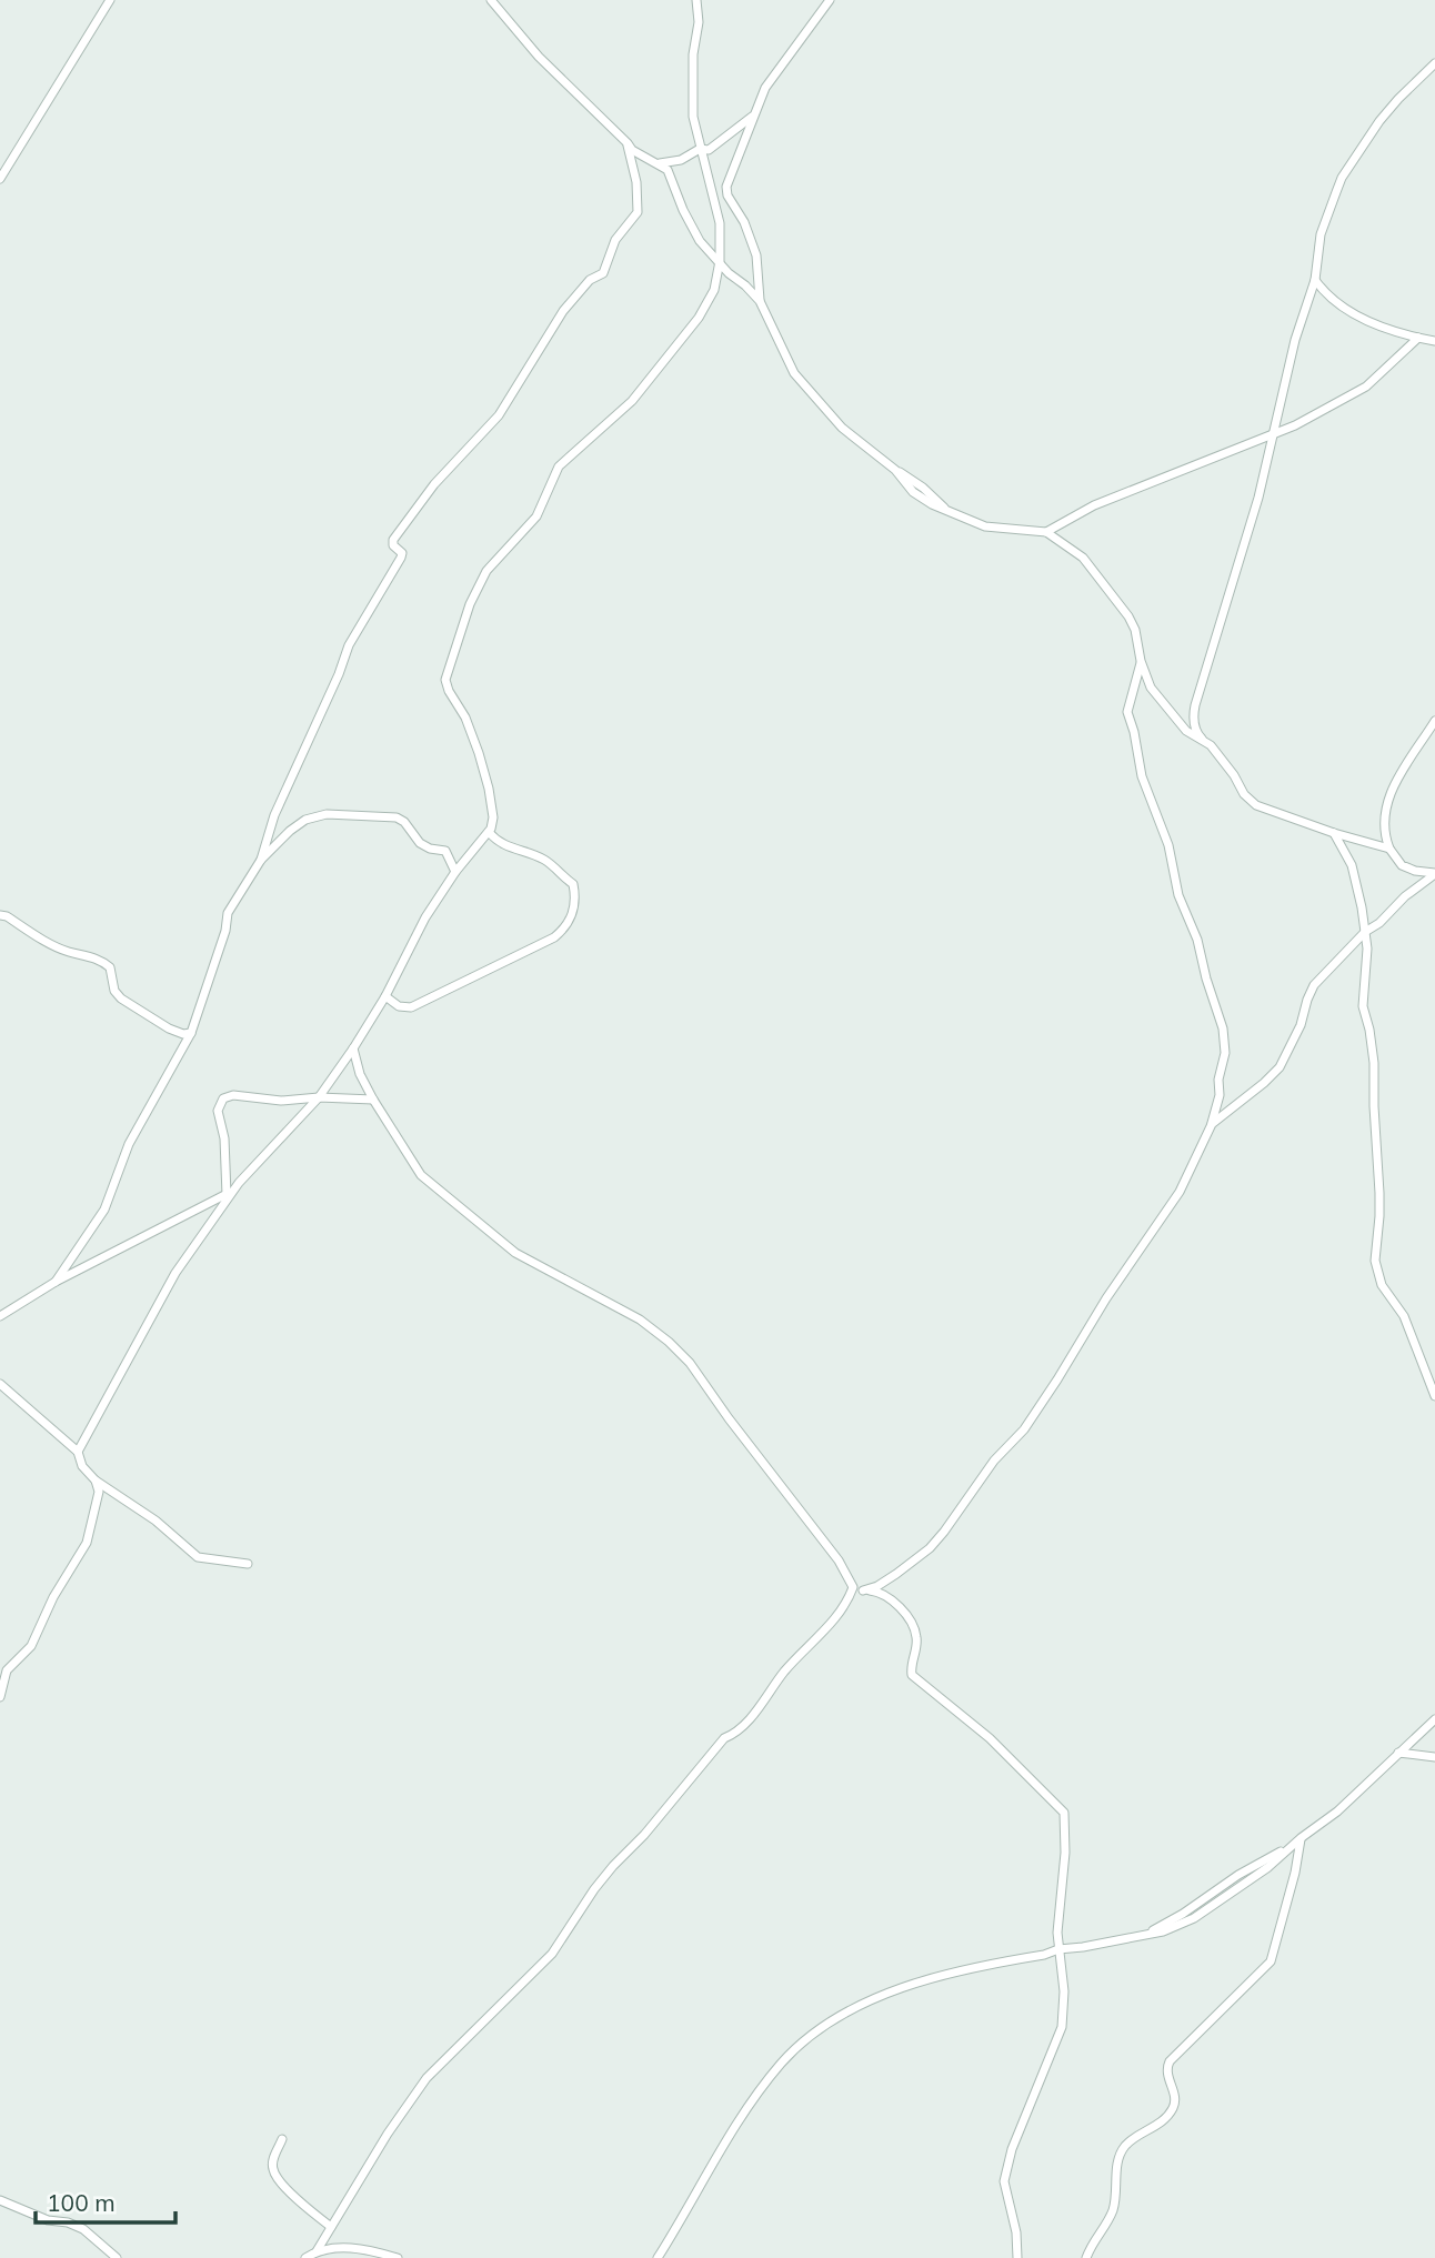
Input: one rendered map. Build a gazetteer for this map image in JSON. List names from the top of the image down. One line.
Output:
{"scale_bar":"100 m"}
